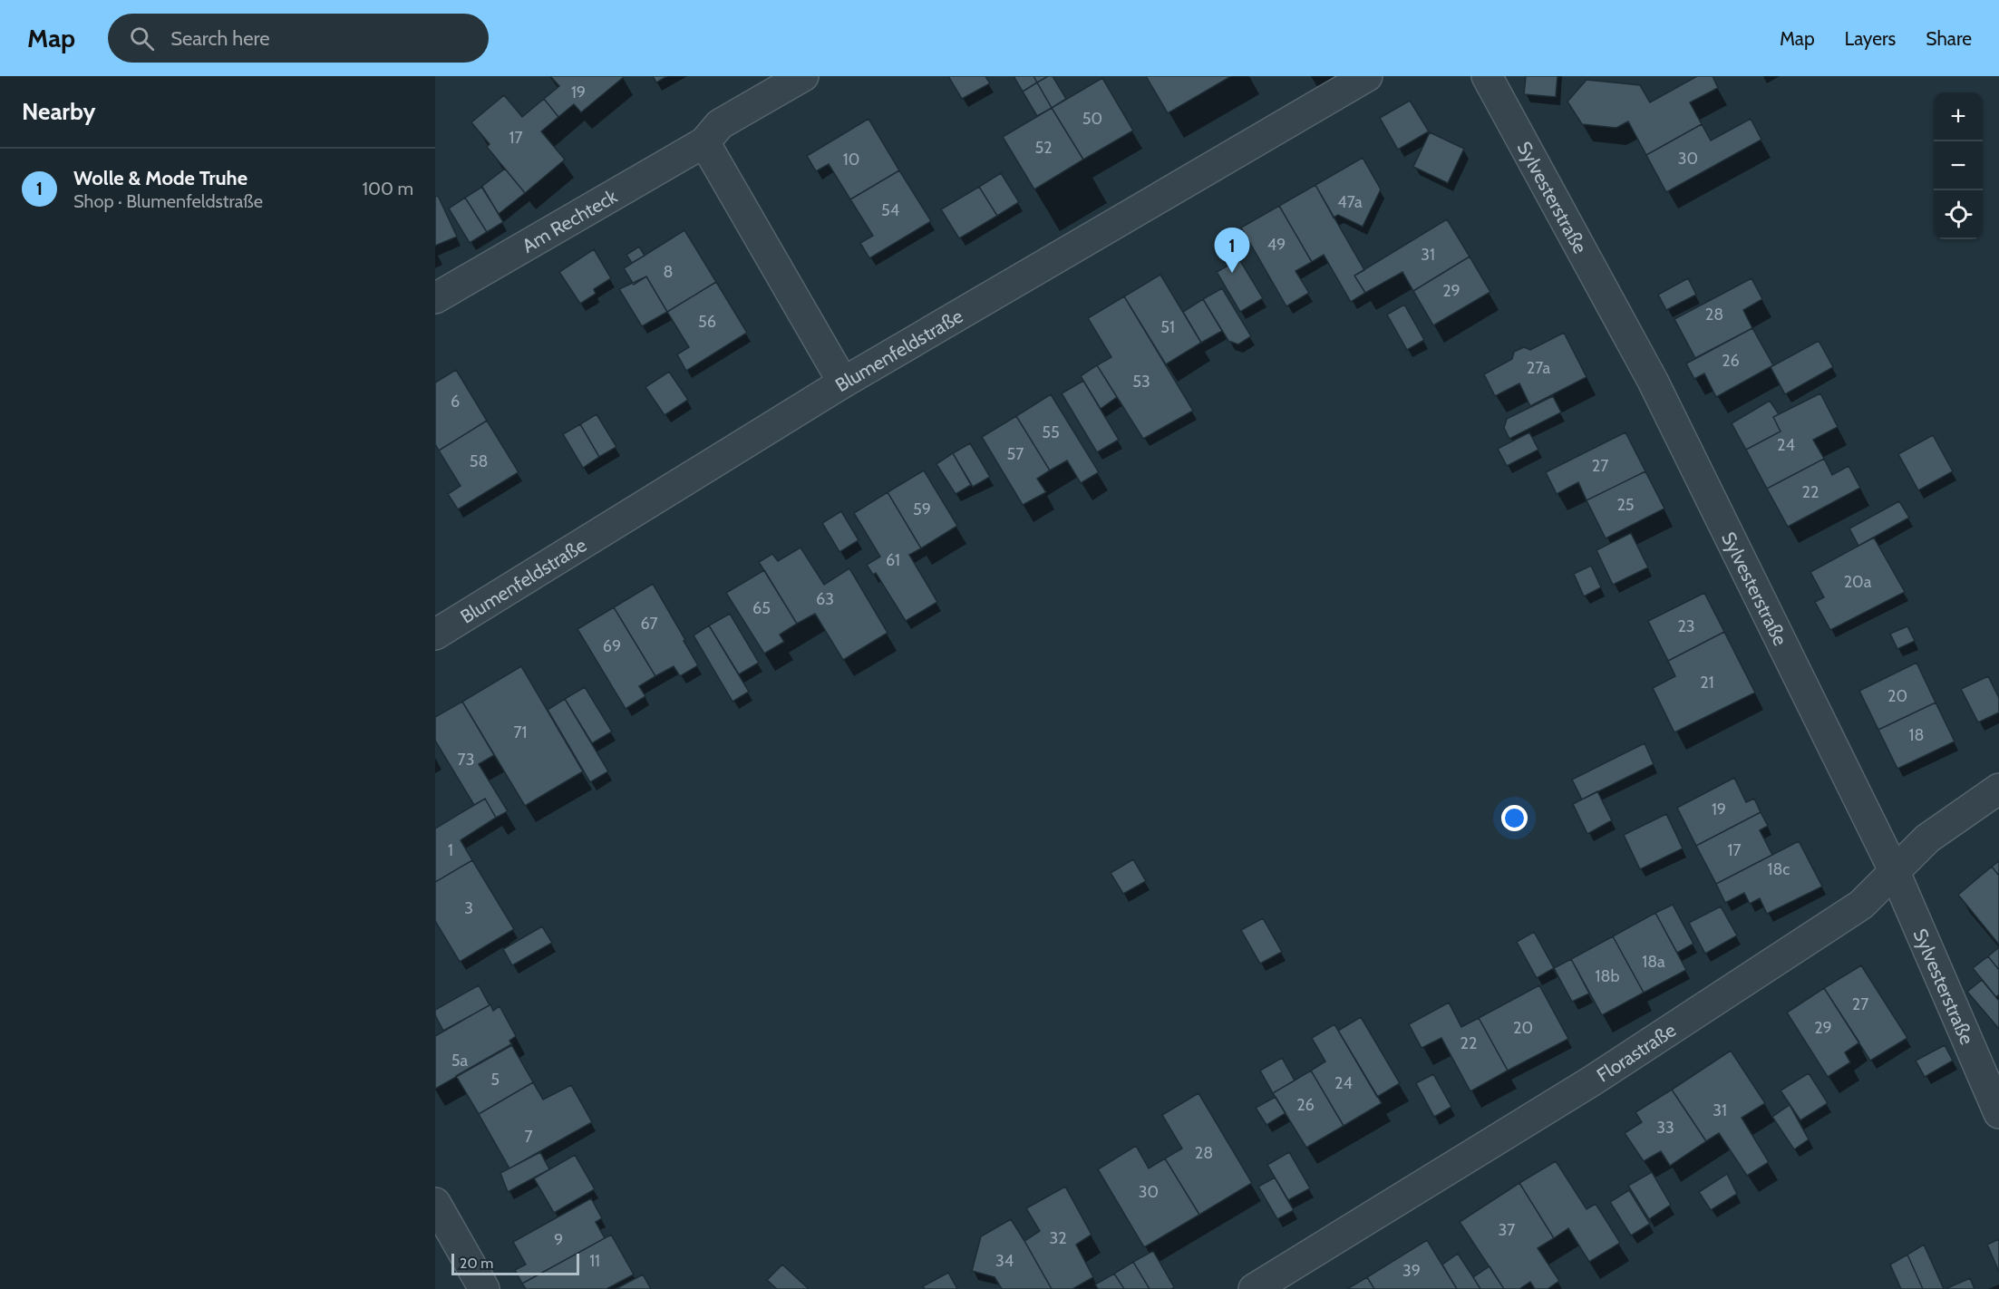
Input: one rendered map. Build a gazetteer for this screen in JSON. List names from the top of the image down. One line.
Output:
{"streets":{"street":["Sylvesterstraße","Am Rechteck","Blumenfeldstraße","Florastraße"]},"crossings":[["Sylvesterstraße","Florastraße"]],"house_numbers":["19","50","17","52","30","10","47a","54","49","31","8","29","28","56","51","26","27a","53","6","55","24","57","58","27","22","25","59","61","20a","63","65","67","23","69","21","20","71","18","73","19","1","17","18c","3","18a","18b","27","20","29","22","5a","5","24","26","31","33","7","28","30","37","32","9","11","34","39"],"scale_bar":"20 m","page":{"header":"Map","search":"Search here","nav":["Map","Layers","Share"],"heading":"Nearby","map_buttons":["+","−"],"list":[{"mark":"1","name":"Wolle & Mode Truhe","note":"Shop · Blumenfeldstraße","value":"100 m"}],"pins":"1","scale":"20 m"}}
